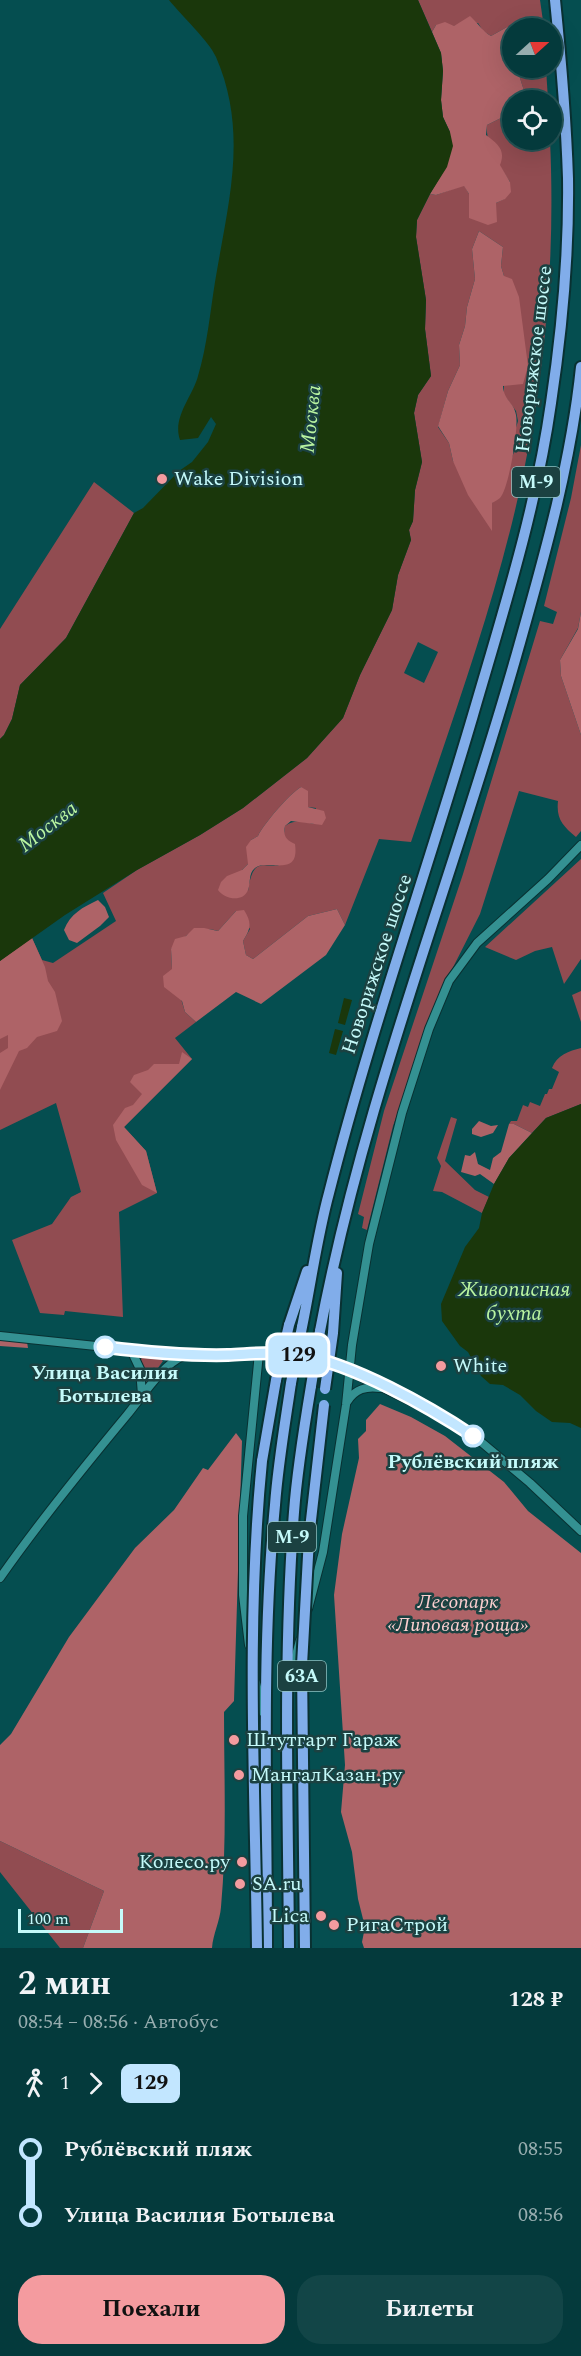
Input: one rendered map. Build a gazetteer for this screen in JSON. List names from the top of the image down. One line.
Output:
{"streets":{"highway":["Новорижское шоссе","М-9","63A"]},"crossings":[["Новорижское шоссе","63A"]],"water":["Москва","Живописная бухта"],"parks":["Лесопарк «Липовая роща»"],"places":["Wake Division","Улица Василия Ботылева","White","Рублёвский пляж","Штутгарт Гараж","МангалКазан.ру","Колесо.ру","SA.ru","Lica","РигаСтрой"],"lines":["bus line 129"],"scale_bar":"100 m","north":"right","page":{"on_map":"129","scale":"100 m","heading":["2 мин","08:54 – 08:56 · Автобус","128 ₽"],"legs":["1","129"],"list":[{"name":"Рублёвский пляж","value":"08:55"},{"name":"Улица Василия Ботылева","value":"08:56"}],"buttons":["Поехали","Билеты"]}}
